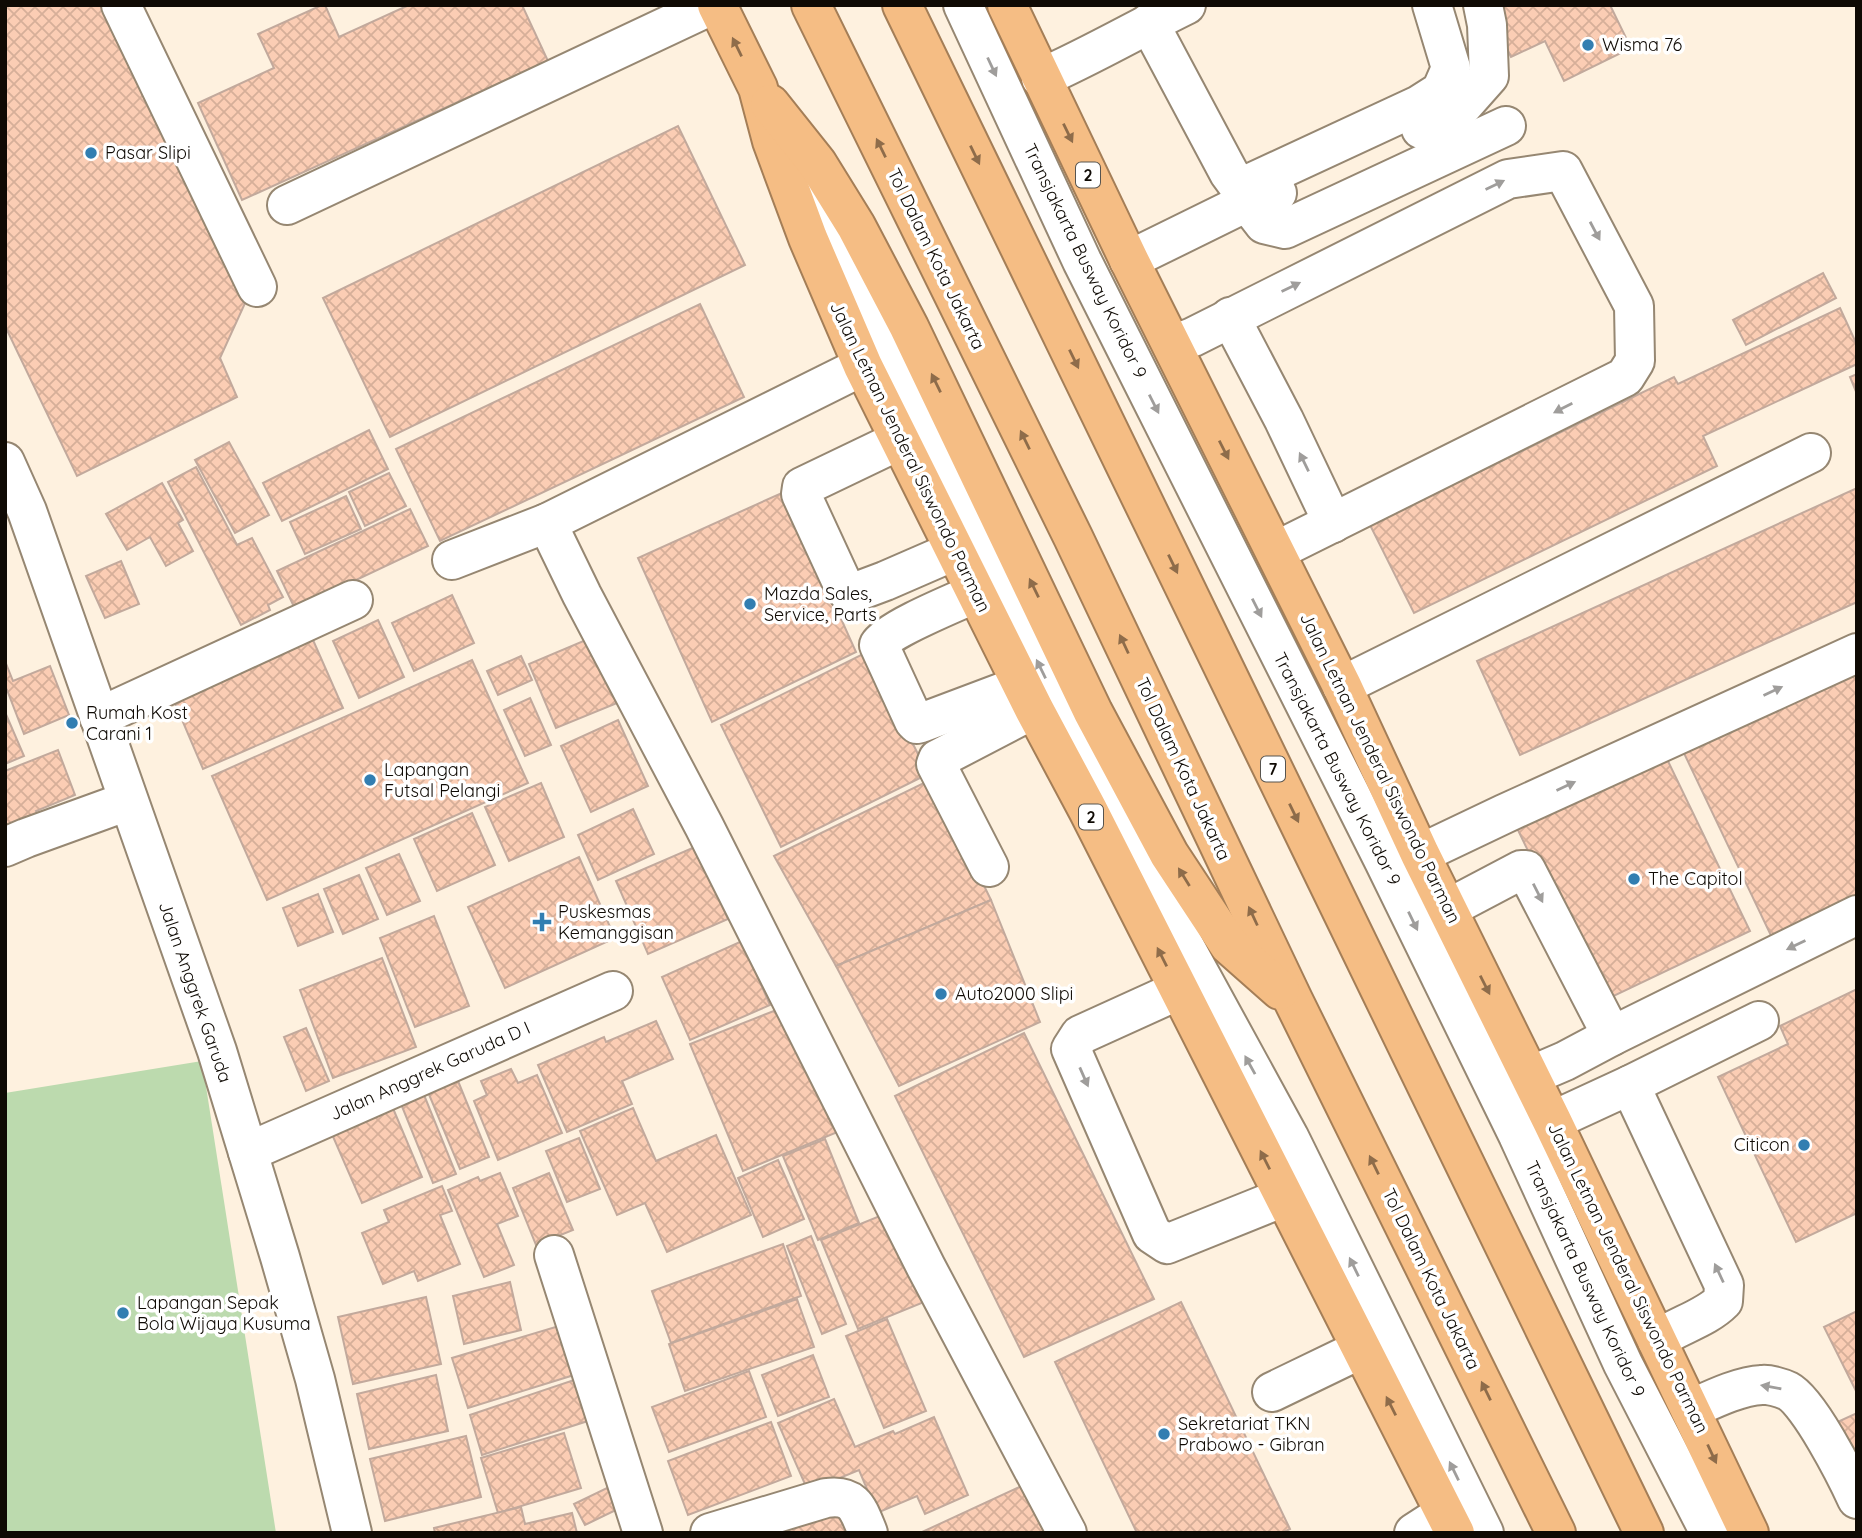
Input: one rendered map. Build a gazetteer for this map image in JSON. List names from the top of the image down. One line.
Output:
{"streets":{"highway":["2","Tol Dalam Kota Jakarta","Jalan Letnan Jenderal Siswondo Parman","7"],"street":["Transjakarta Busway Koridor 9","Jalan Anggrek Garuda","Jalan Anggrek Garuda D I"]},"crossings":[["Jalan Anggrek Garuda","Jalan Anggrek Garuda D I"]],"places":{"other":["Wisma 76","Pasar Slipi","Mazda Sales, Service, Parts","Rumah Kost Carani 1","Lapangan Futsal Pelangi","The Capitol","Auto2000 Slipi","Citicon","Lapangan Sepak Bola Wijaya Kusuma","Sekretariat TKN Prabowo - Gibran"],"health":["Puskesmas Kemanggisan"]}}
